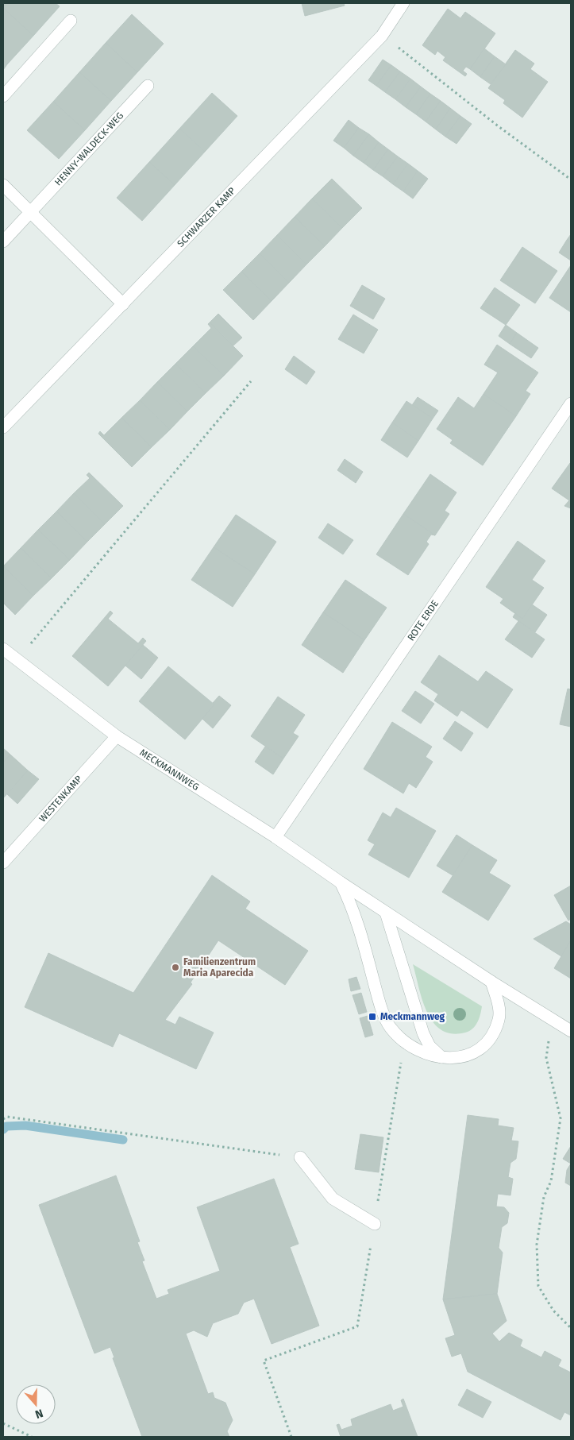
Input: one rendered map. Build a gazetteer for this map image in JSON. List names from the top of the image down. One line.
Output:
{"streets":{"street":["HENNY-WALDECK-WEG","SCHWARZER KAMP","ROTE ERDE","MECKMANNWEG","WESTENKAMP"]},"crossings":[["ROTE ERDE","MECKMANNWEG"],["MECKMANNWEG","WESTENKAMP"]],"places":{"other":["Familienzentrum Maria Aparecida"],"transit":["Meckmannweg"]},"north":"bottom"}
